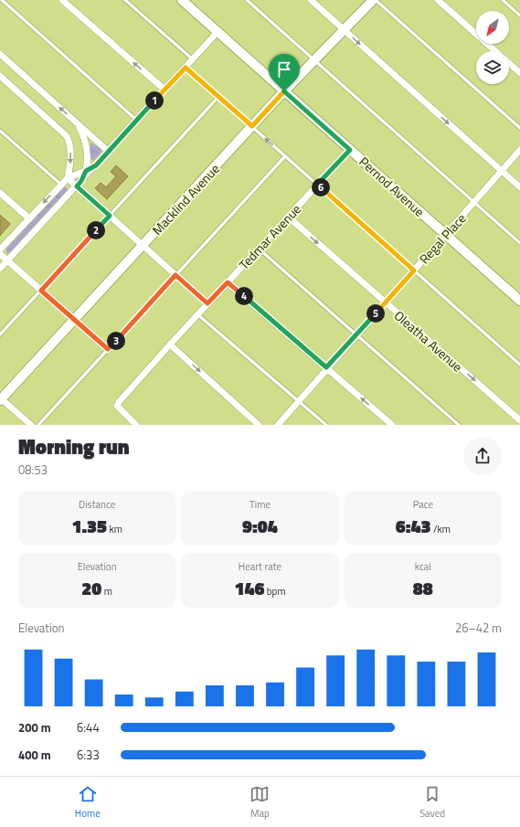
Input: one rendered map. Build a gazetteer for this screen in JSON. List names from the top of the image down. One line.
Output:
{"streets":{"street":["Pernod Avenue","Macklind Avenue","Tedmar Avenue","Regal Place","Oleatha Avenue"]},"crossings":[["Pernod Avenue","Macklind Avenue"],["Pernod Avenue","Tedmar Avenue"],["Pernod Avenue","Regal Place"],["Tedmar Avenue","Oleatha Avenue"],["Regal Place","Oleatha Avenue"]],"one_way":["Oleatha Avenue"],"north":"bottom left","page":{"pins":["1","6","2","4","5","3"],"heading":["Morning run","08:53"],"stats":[["Distance","1.35 km"],["Time","9:04"],["Pace","6:43 /km"],["Elevation","20 m"],["Heart rate","146 bpm"],["kcal","88"]],"chart":["Elevation","26–42 m"],"list":[{"name":"200 m","note":"6:44"},{"name":"400 m","note":"6:33"}],"tabs":["Home","Map","Saved"]}}
